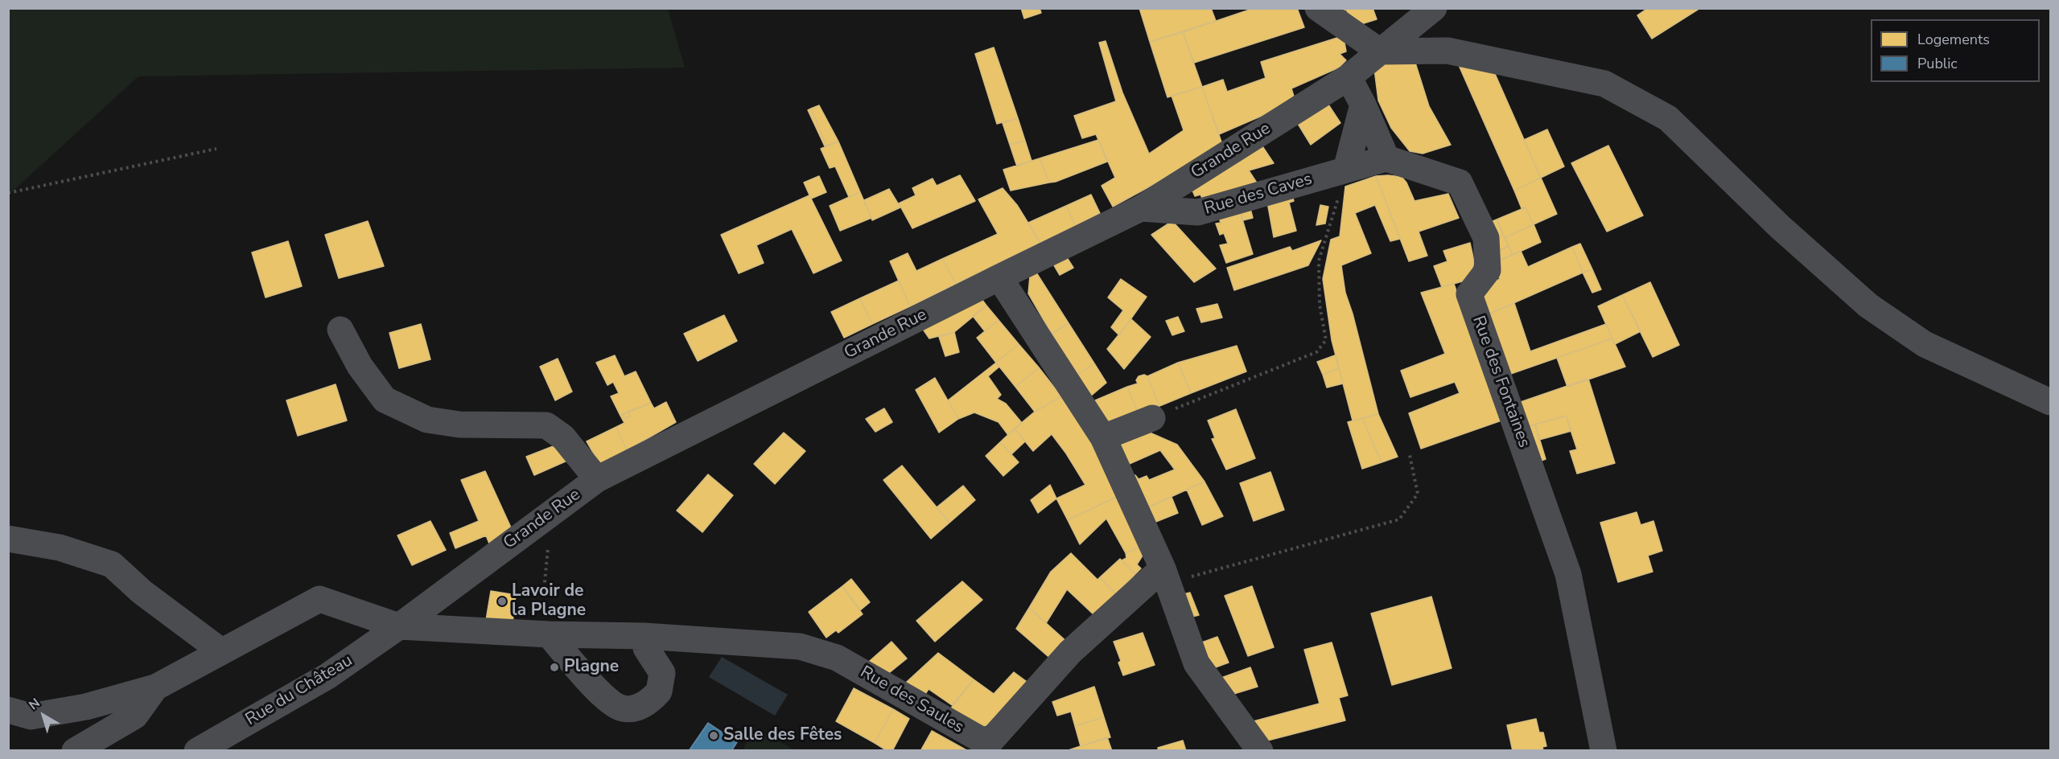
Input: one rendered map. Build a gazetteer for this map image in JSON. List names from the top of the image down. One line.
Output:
{"streets":{"street":["Grande Rue","Rue des Caves","Rue des Fontaines","Rue du Château","Rue des Saules"]},"crossings":[["Grande Rue","Rue des Caves"],["Grande Rue","Rue du Château"],["Grande Rue","Rue des Saules"],["Rue des Caves","Rue des Fontaines"],["Rue du Château","Rue des Saules"]],"places":["Lavoir de la Plagne","Plagne","Salle des Fêtes"],"legend":["Logements","Public"],"north":"top left"}
